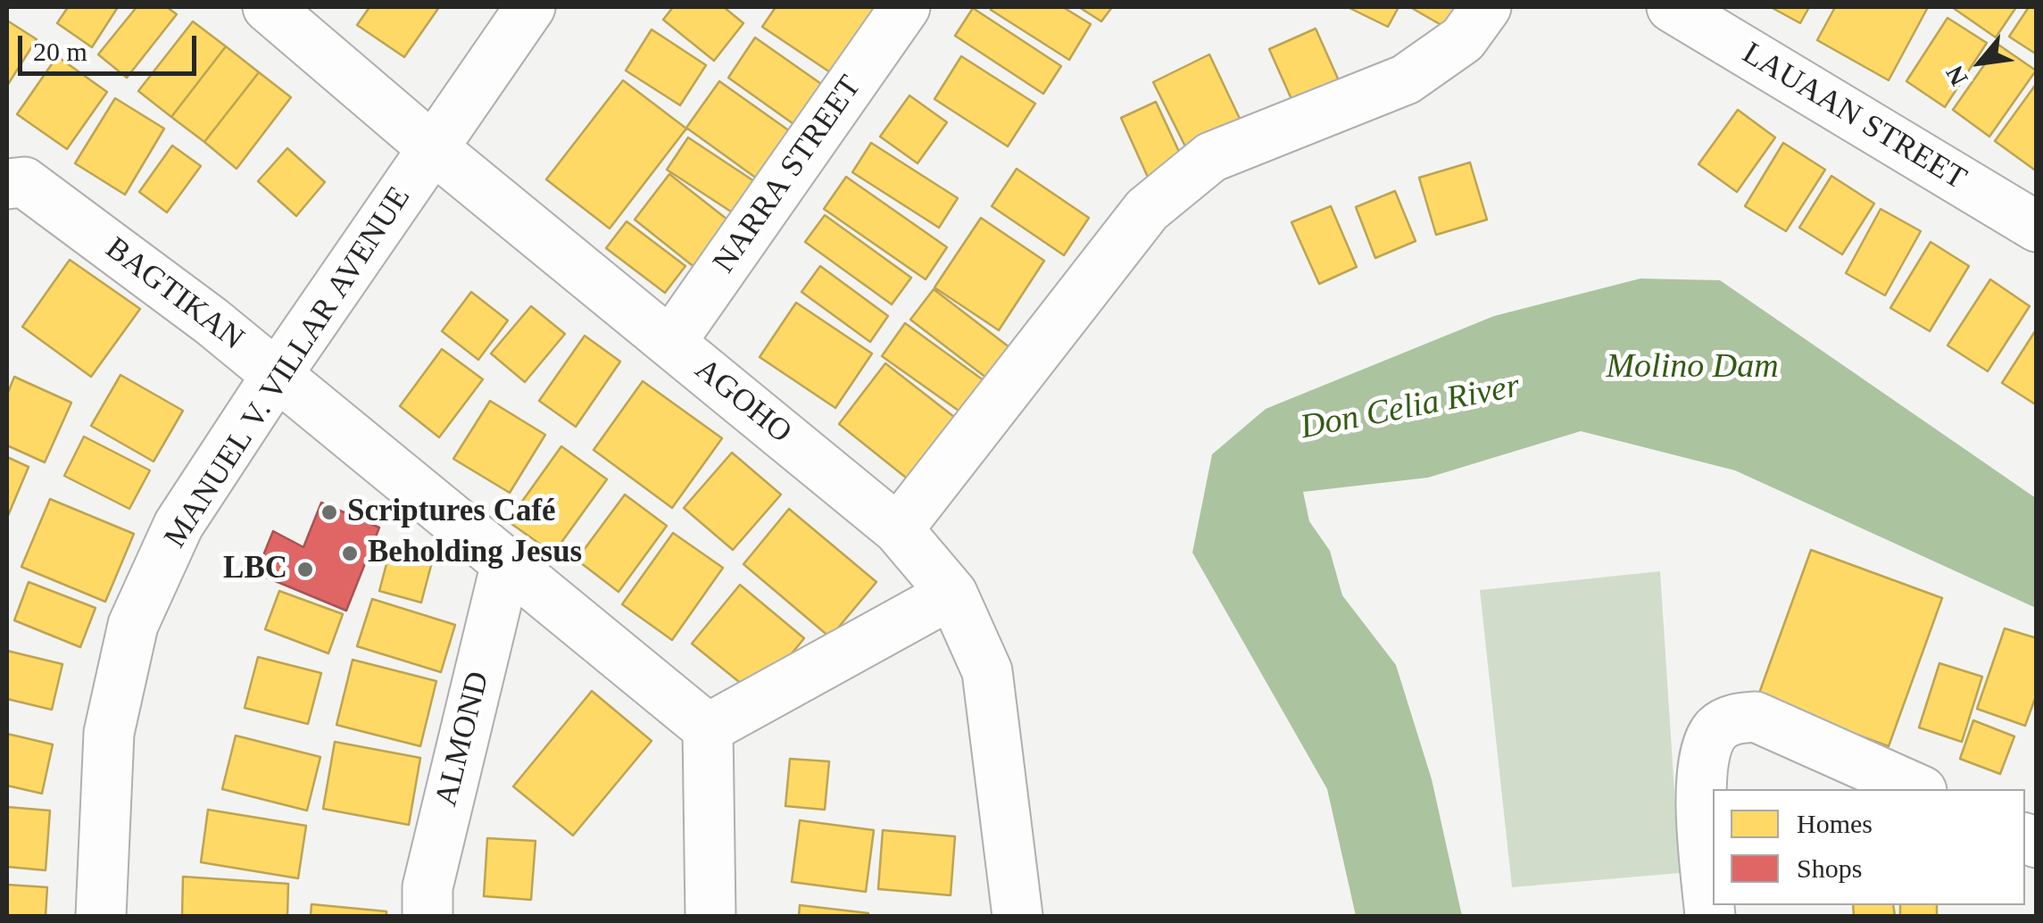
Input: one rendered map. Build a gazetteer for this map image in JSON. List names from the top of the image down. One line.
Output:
{"streets":{"street":["LAUAAN STREET","NARRA STREET","BAGTIKAN","MANUEL V. VILLAR AVENUE","AGOHO","ALMOND"]},"crossings":[["NARRA STREET","AGOHO"],["BAGTIKAN","MANUEL V. VILLAR AVENUE"],["BAGTIKAN","ALMOND"],["MANUEL V. VILLAR AVENUE","AGOHO"]],"water":["Molino Dam","Don Celia River"],"places":["Scriptures Café","Beholding Jesus","LBC"],"legend":["Homes","Shops"],"scale_bar":"20 m","north":"bottom left"}
